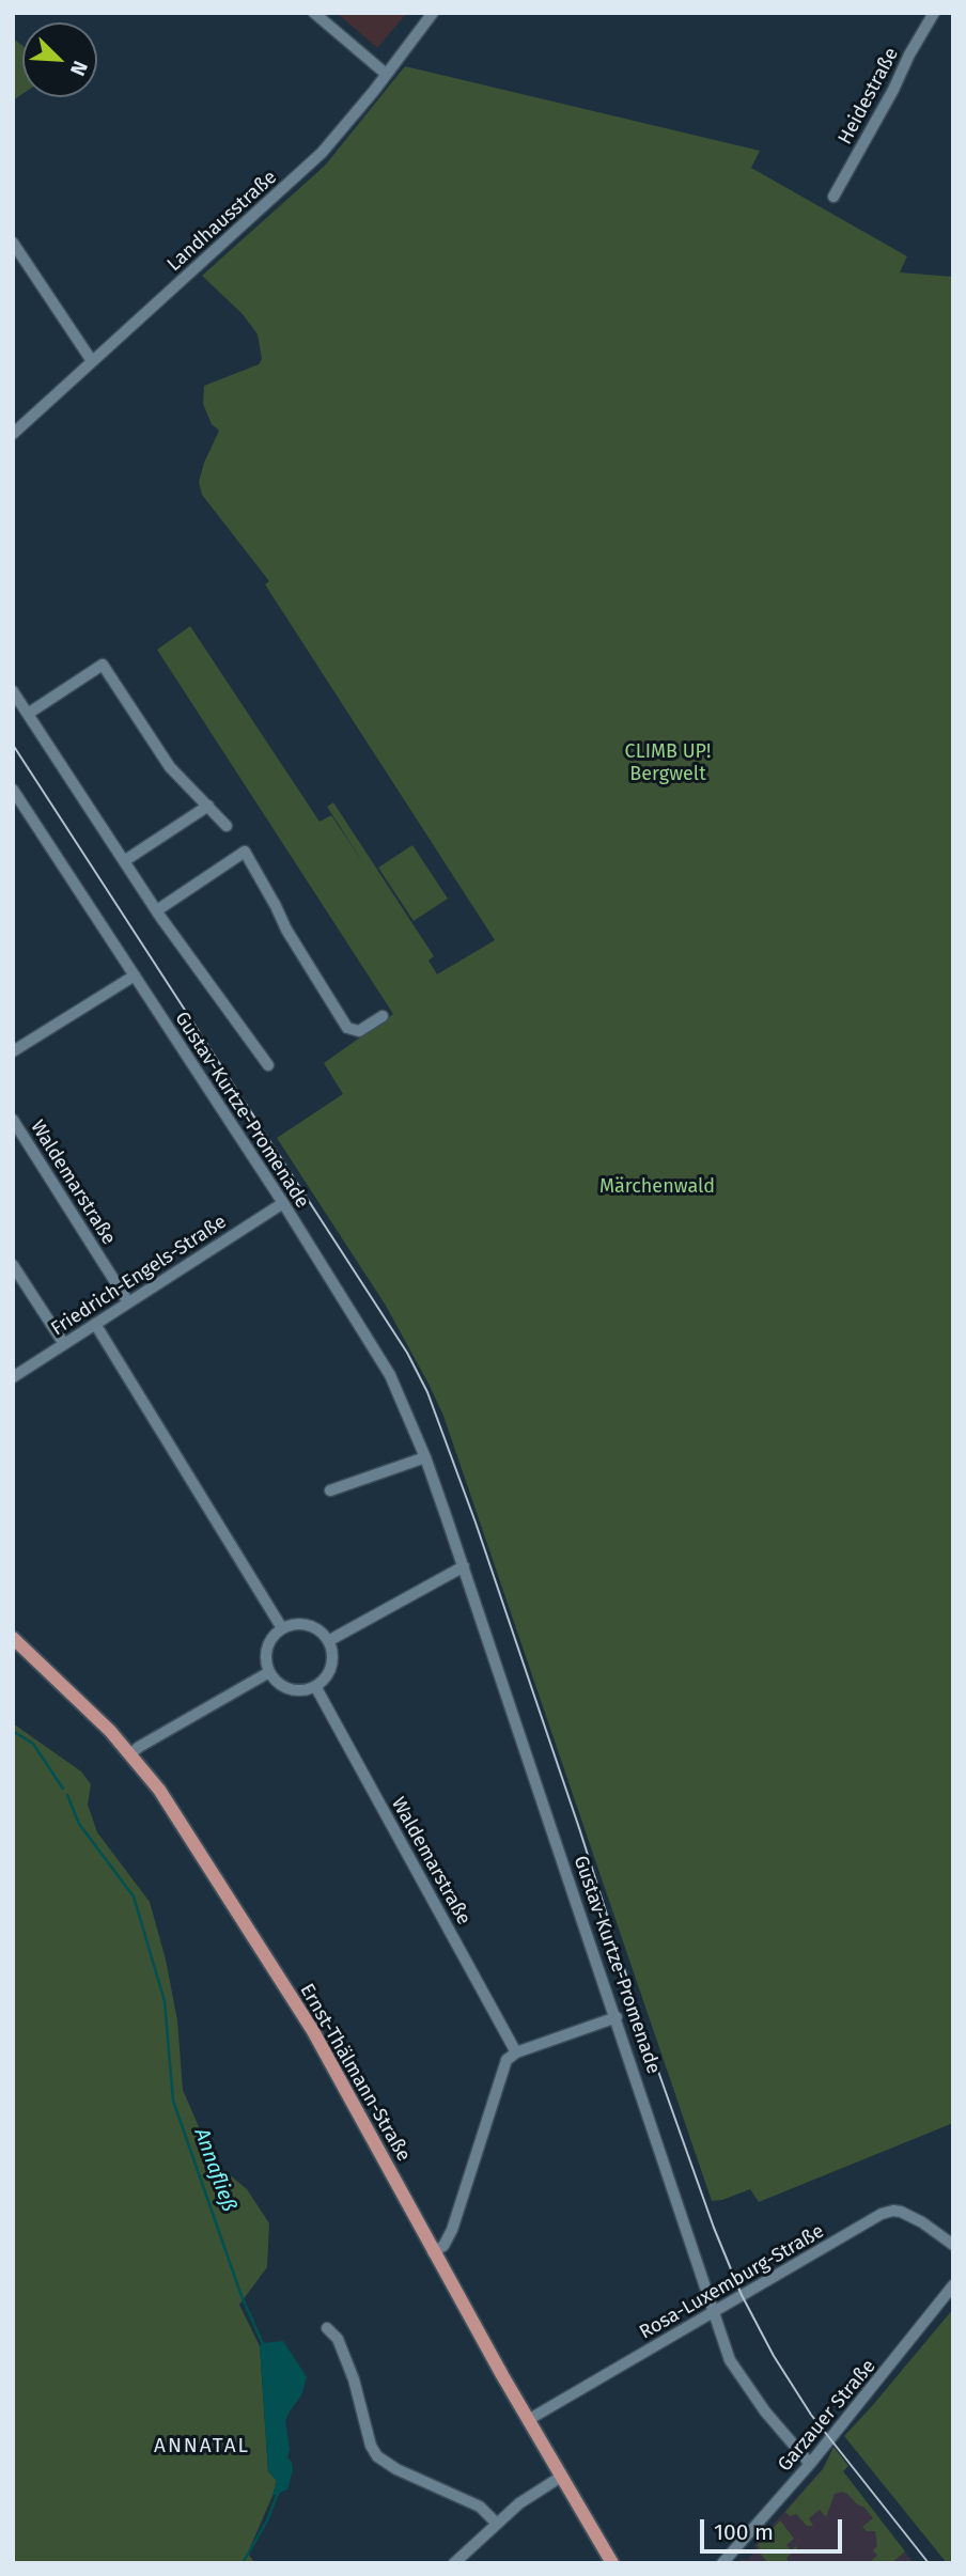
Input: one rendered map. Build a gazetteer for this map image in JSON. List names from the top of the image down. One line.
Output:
{"streets":{"main road":["Ernst-Thälmann-Straße"],"street":["Heidestraße","Landhausstraße","Gustav-Kurtze-Promenade","Waldemarstraße","Friedrich-Engels-Straße","Rosa-Luxemburg-Straße","Garzauer Straße"]},"crossings":[["Gustav-Kurtze-Promenade","Friedrich-Engels-Straße"],["Gustav-Kurtze-Promenade","Rosa-Luxemburg-Straße"],["Gustav-Kurtze-Promenade","Garzauer Straße"],["Waldemarstraße","Friedrich-Engels-Straße"],["Ernst-Thälmann-Straße","Rosa-Luxemburg-Straße"]],"districts":["ANNATAL"],"water":["Annafließ"],"parks":["CLIMB UP! Bergwelt","Märchenwald"],"scale_bar":"100 m","north":"bottom right"}
